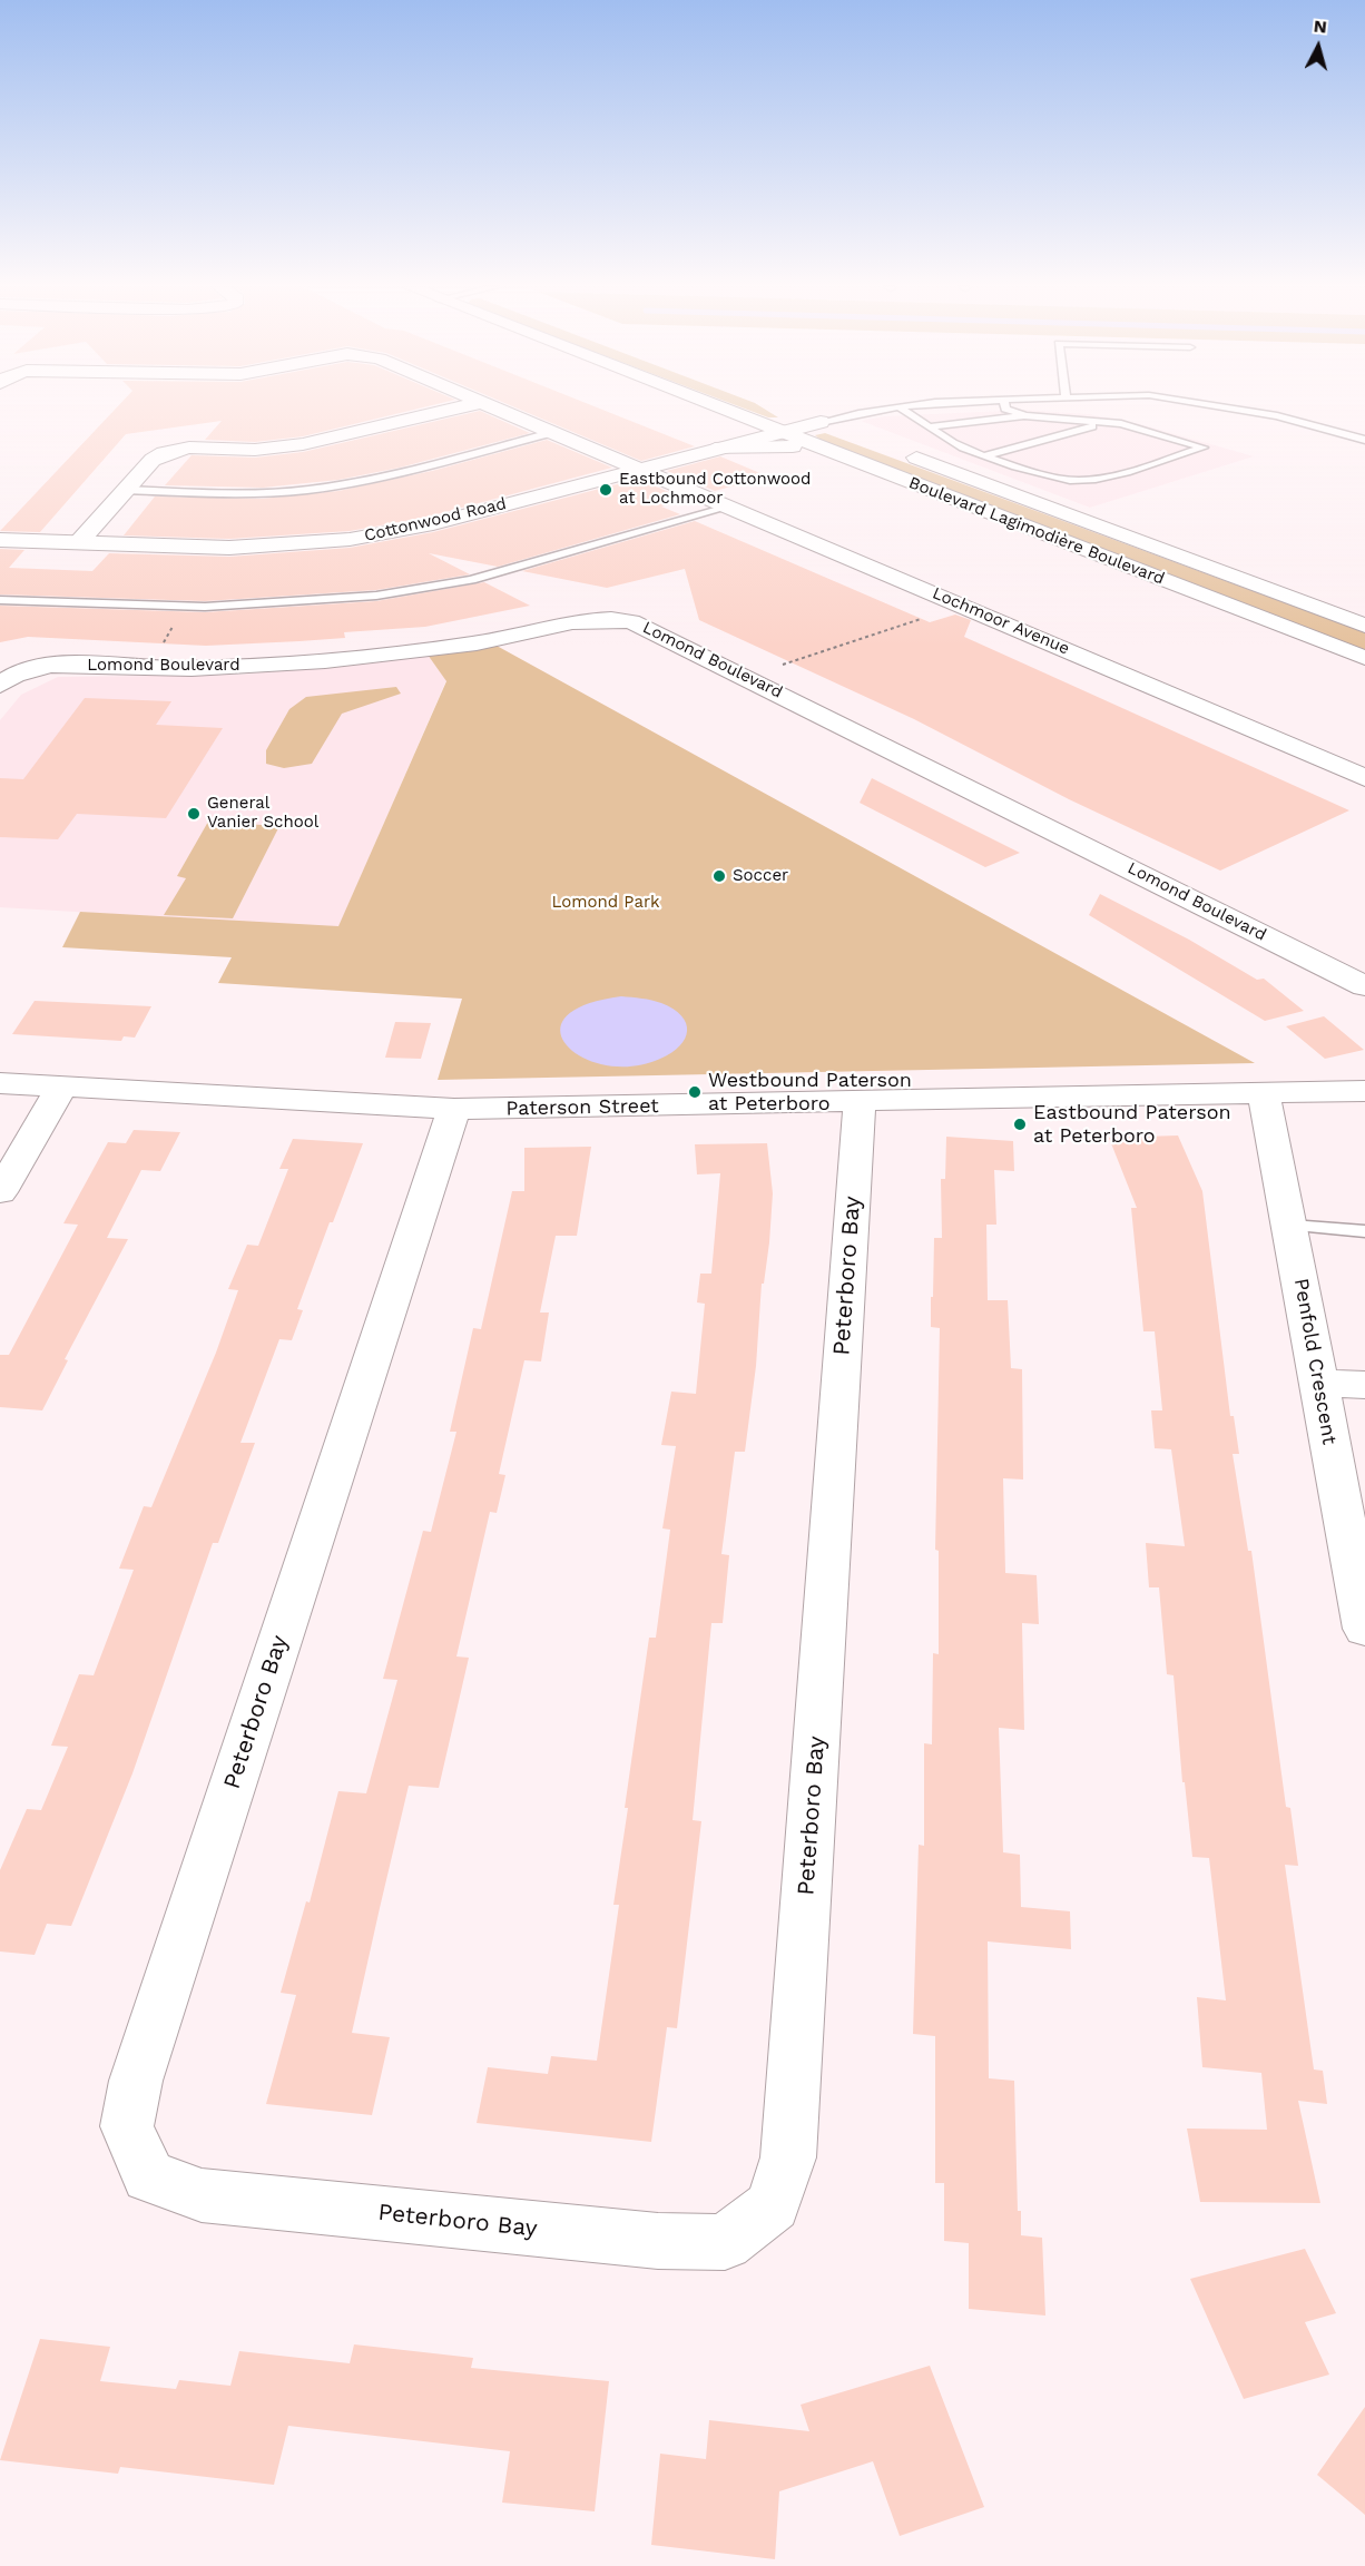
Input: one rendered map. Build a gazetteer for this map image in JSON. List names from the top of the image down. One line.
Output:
{"streets":{"street":["Cottonwood Road","Boulevard Lagimodière Boulevard","Lochmoor Avenue","Lomond Boulevard","Paterson Street","Peterboro Bay","Penfold Crescent"]},"crossings":[["Cottonwood Road","Boulevard Lagimodière Boulevard"],["Cottonwood Road","Lochmoor Avenue"],["Paterson Street","Peterboro Bay"],["Paterson Street","Penfold Crescent"]],"parks":["Lomond Park"],"places":["Eastbound Cottonwood at Lochmoor","General Vanier School","Soccer","Westbound Paterson at Peterboro","Eastbound Paterson at Peterboro"],"north":"top"}
